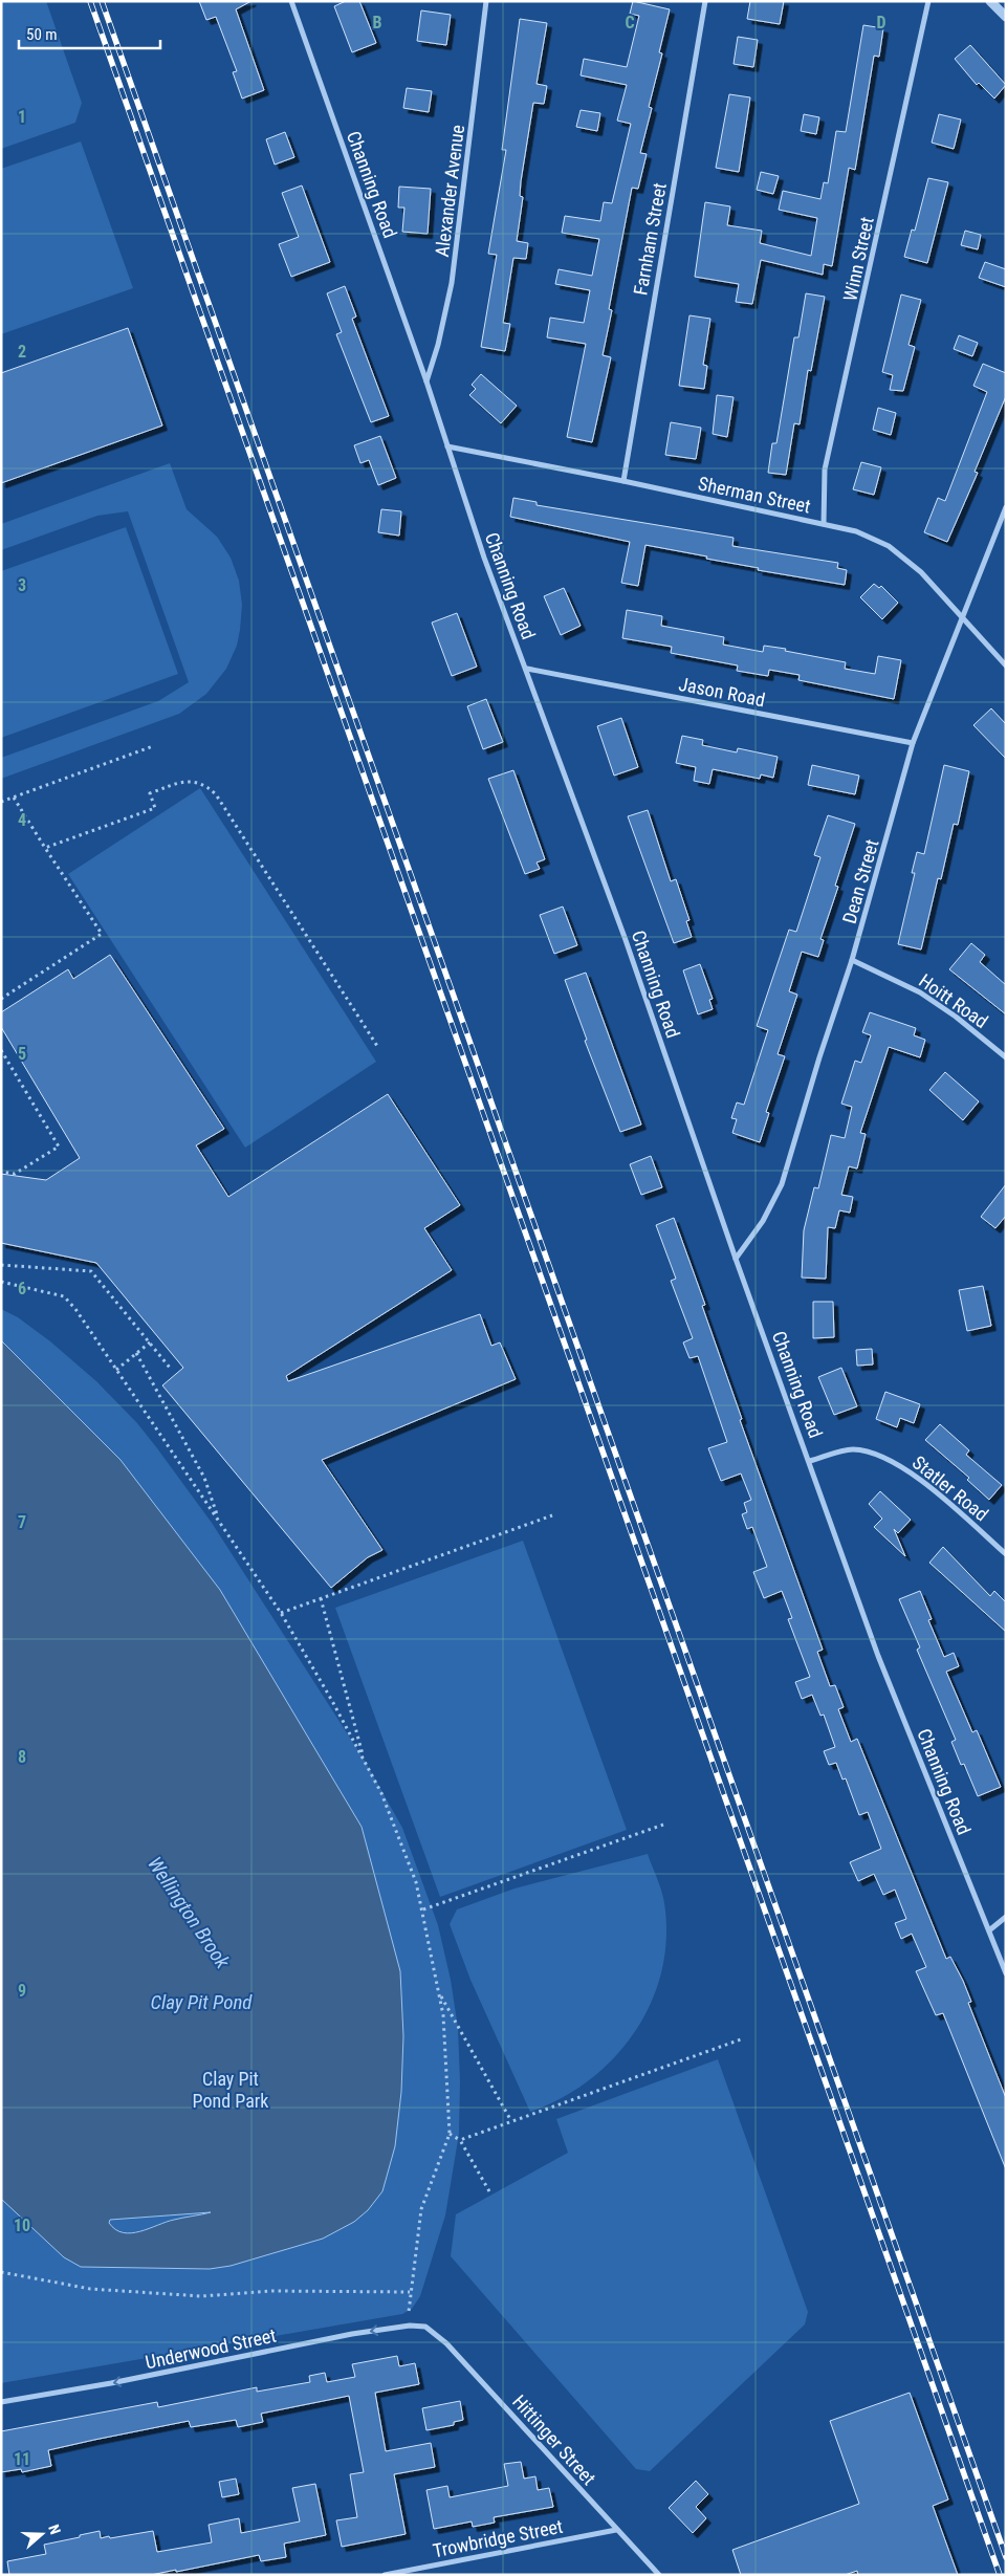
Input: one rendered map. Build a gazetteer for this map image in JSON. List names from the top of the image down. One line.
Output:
{"streets":{"street":["Channing Road","Alexander Avenue","Farnham Street","Winn Street","Sherman Street","Jason Road","Dean Street","Hoitt Road","Statler Road","Underwood Street","Hittinger Street","Trowbridge Street"]},"crossings":[["Channing Road","Alexander Avenue"],["Channing Road","Sherman Street"],["Channing Road","Jason Road"],["Channing Road","Dean Street"],["Channing Road","Statler Road"],["Farnham Street","Sherman Street"],["Winn Street","Sherman Street"],["Sherman Street","Dean Street"],["Jason Road","Dean Street"],["Dean Street","Hoitt Road"],["Underwood Street","Hittinger Street"],["Hittinger Street","Trowbridge Street"]],"one_way":["Underwood Street"],"water":["Wellington Brook","Clay Pit Pond"],"parks":["Clay Pit Pond Park"],"scale_bar":"50 m","north":"right","grid":{"columns":["B","C","D"],"rows":["1","2","3","4","5","6","7","8","9","10","11"]}}
